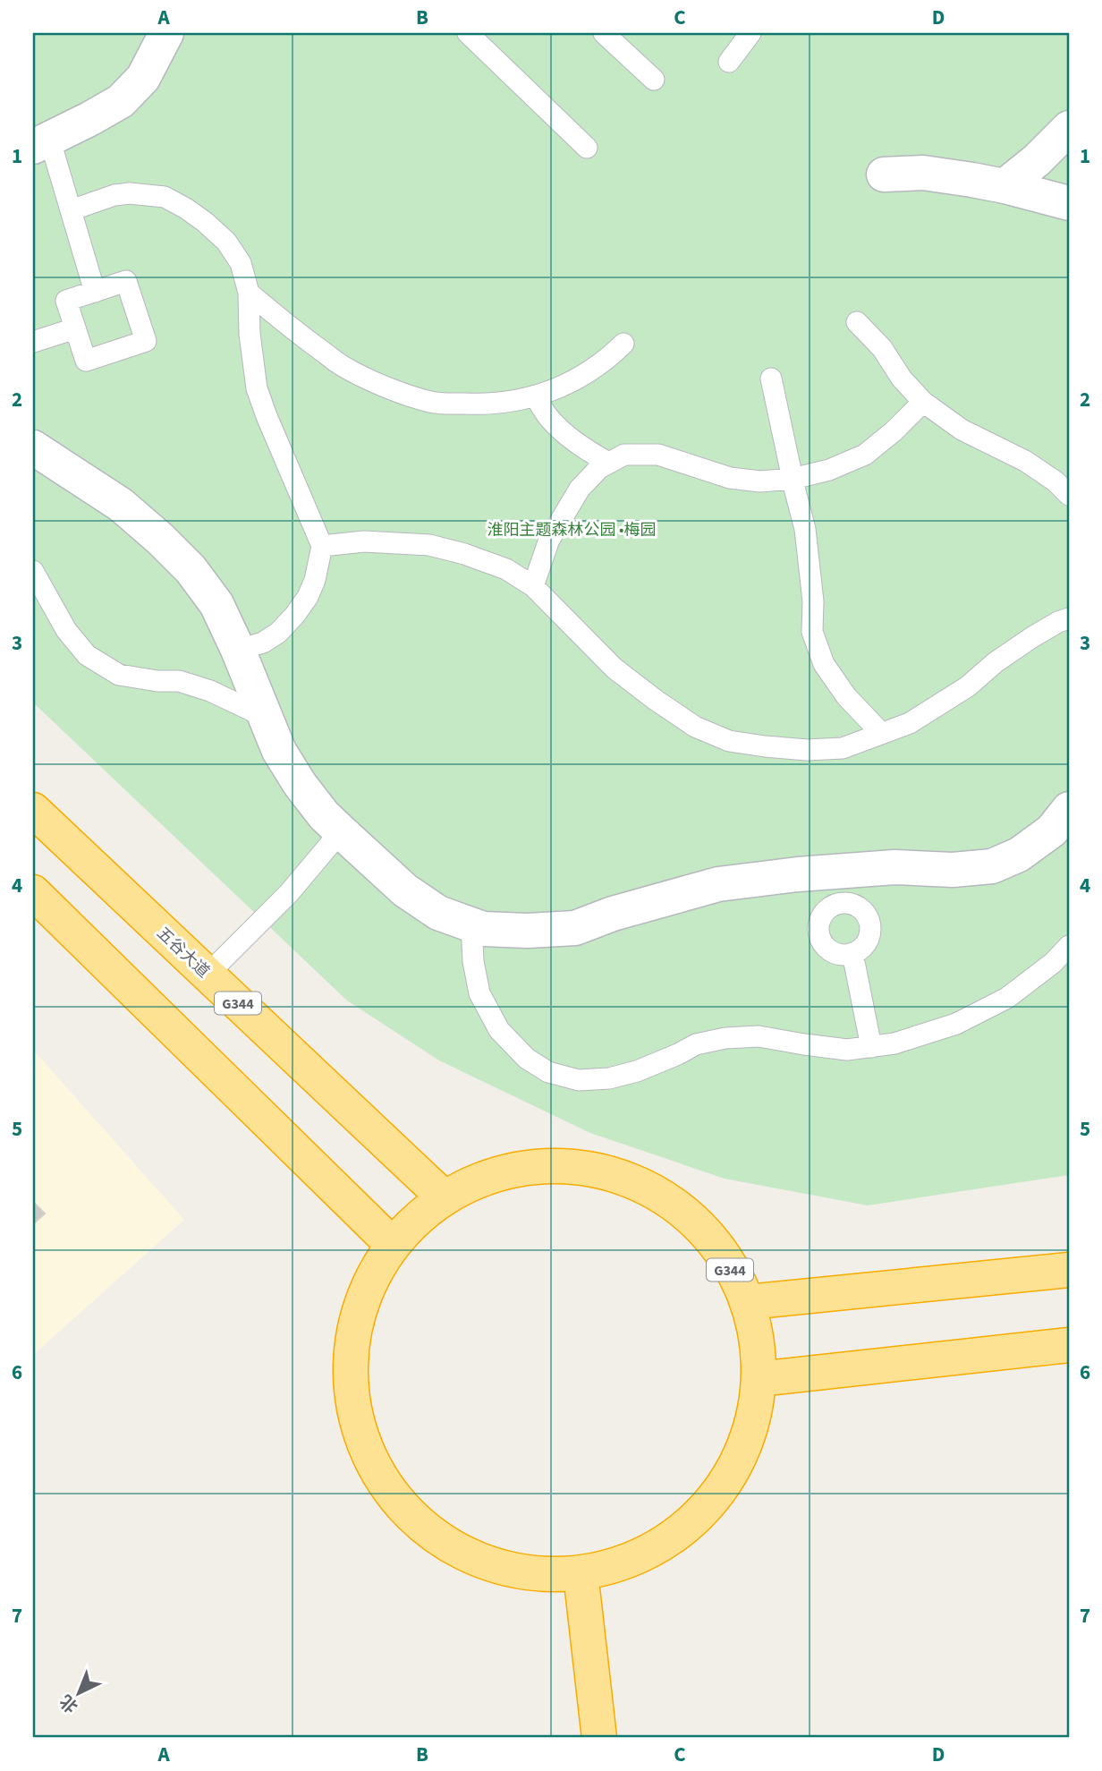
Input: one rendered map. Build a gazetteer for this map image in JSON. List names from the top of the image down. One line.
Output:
{"streets":{"highway":["五谷大道","G344"]},"crossings":[["五谷大道","G344"]],"parks":["淮阳主题森林公园 •梅园"],"north":"bottom left","grid":{"columns":["A","B","C","D"],"rows":["1","2","3","4","5","6","7"]}}
